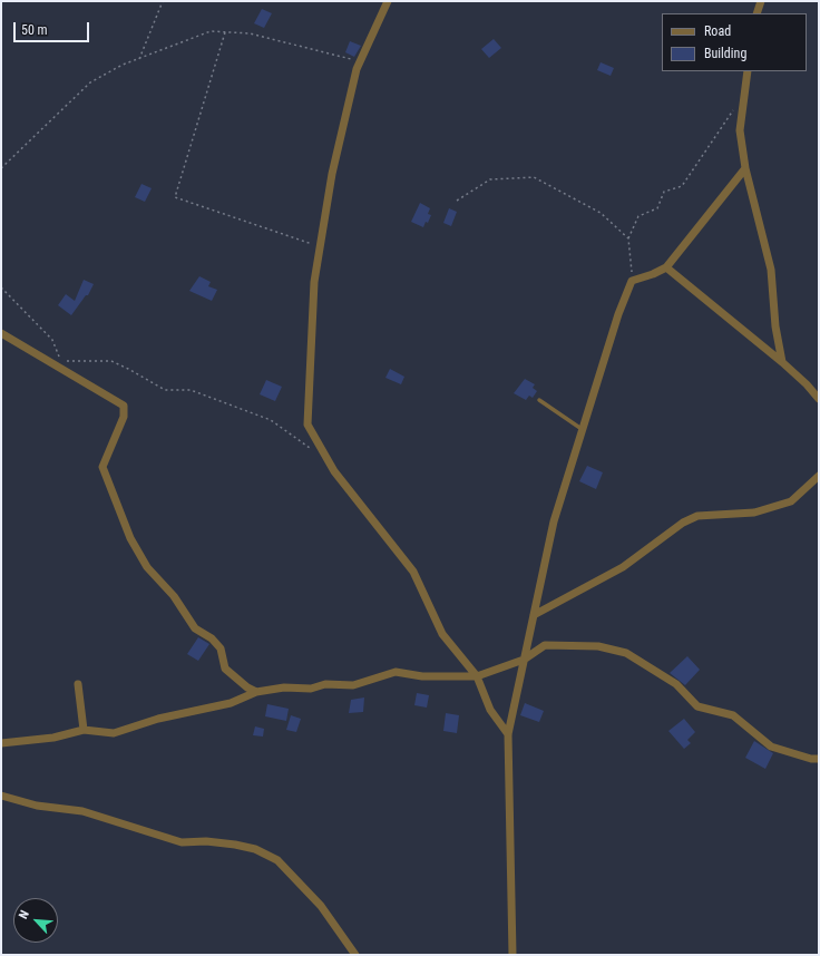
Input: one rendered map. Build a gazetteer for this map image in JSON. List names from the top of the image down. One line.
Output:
{"legend":["Road","Building"],"scale_bar":"50 m","north":"top left"}
